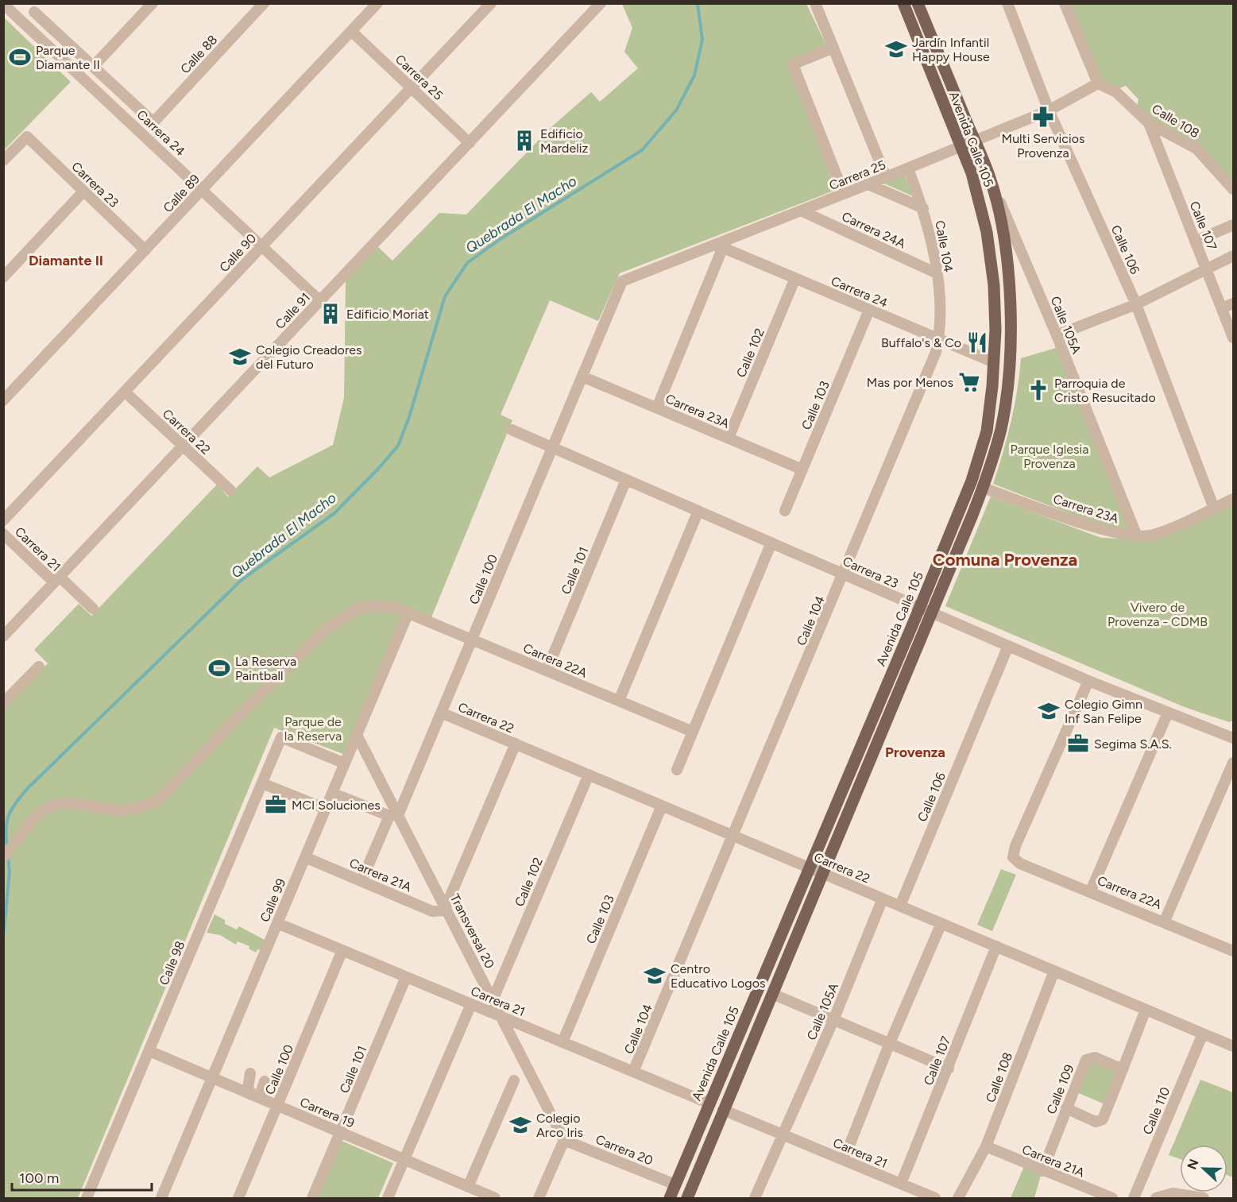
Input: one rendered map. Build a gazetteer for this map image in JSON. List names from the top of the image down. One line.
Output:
{"streets":{"main road":["Avenida Calle 105"],"street":["Calle 88","Carrera 25","Calle 108","Carrera 24","Carrera 23","Calle 89","Calle 107","Carrera 24A","Calle 104","Calle 106","Calle 90","Calle 91","Calle 105A","Calle 102","Calle 103","Carrera 23A","Carrera 22","Carrera 21","Calle 101","Calle 100","Carrera 22A","Carrera 21A","Calle 99","Transversal 20","Calle 98","Calle 109","Calle 110","Carrera 19","Carrera 20"]},"crossings":[["Carrera 25","Calle 108"],["Carrera 25","Carrera 24"],["Carrera 25","Avenida Calle 105"],["Carrera 25","Calle 89"],["Carrera 25","Carrera 24A"],["Carrera 25","Calle 104"],["Carrera 25","Calle 106"],["Carrera 25","Calle 90"],["Carrera 25","Calle 91"],["Carrera 25","Calle 100"],["Calle 108","Calle 107"],["Calle 108","Carrera 22"],["Calle 108","Carrera 21A"],["Carrera 24","Avenida Calle 105"],["Carrera 24","Calle 89"],["Carrera 24","Calle 104"],["Carrera 24","Calle 90"],["Carrera 24","Calle 91"],["Carrera 24","Calle 102"],["Carrera 24","Calle 103"],["Avenida Calle 105","Carrera 23"],["Avenida Calle 105","Calle 105A"],["Avenida Calle 105","Carrera 23A"],["Avenida Calle 105","Carrera 22"],["Avenida Calle 105","Carrera 21"],["Avenida Calle 105","Carrera 20"],["Carrera 23","Calle 89"],["Carrera 23","Calle 104"],["Carrera 23","Calle 106"],["Carrera 23","Calle 101"],["Carrera 23","Calle 100"],["Carrera 23","Carrera 22A"],["Calle 107","Carrera 22"],["Calle 107","Carrera 21"],["Carrera 24A","Calle 104"],["Calle 104","Carrera 22"],["Calle 104","Carrera 21"],["Calle 106","Carrera 23A"],["Calle 106","Carrera 22"],["Calle 90","Carrera 22"],["Calle 91","Carrera 22"],["Calle 91","Carrera 21"],["Calle 105A","Carrera 23A"],["Calle 105A","Carrera 22"],["Calle 105A","Carrera 21"],["Calle 102","Carrera 23A"],["Calle 102","Carrera 22"],["Calle 102","Transversal 20"],["Calle 103","Carrera 23A"],["Calle 103","Carrera 22"],["Calle 103","Carrera 21"],["Carrera 23A","Calle 100"],["Carrera 22","Calle 100"],["Carrera 22","Calle 110"],["Carrera 21","Calle 101"],["Carrera 21","Calle 100"],["Carrera 21","Calle 99"],["Carrera 21","Transversal 20"],["Calle 101","Carrera 22A"],["Calle 101","Carrera 19"],["Calle 100","Carrera 22A"],["Calle 100","Carrera 21A"],["Calle 100","Transversal 20"],["Calle 100","Carrera 19"],["Carrera 22A","Calle 99"],["Carrera 21A","Calle 99"],["Carrera 21A","Transversal 20"],["Carrera 21A","Calle 109"],["Calle 99","Transversal 20"],["Calle 99","Calle 98"],["Calle 99","Carrera 19"],["Transversal 20","Carrera 20"],["Calle 98","Carrera 19"]],"districts":["Diamante II","Comuna Provenza","Provenza"],"water":["Quebrada El Macho"],"parks":["Parque Iglesia Provenza","Vivero de Provenza - CDMB","Parque de la Reserva"],"places":{"school or university":["Jardín Infantil Happy House","Colegio Creadores del Futuro","Colegio Gimn Inf San Felipe","Centro Educativo Logos","Colegio Arco Iris"],"sports":["Parque Diamante II","La Reserva Paintball"],"pharmacy":["Multi Servicios Provenza"],"building":["Edificio Mardeliz","Edificio Moriat"],"restaurant":["Buffalo's & Co"],"supermarket":["Mas por Menos"],"church":["Parroquia de Cristo Resucitado"],"office":["Segima S.A.S.","MCI Soluciones"]},"scale_bar":"100 m","north":"left"}
